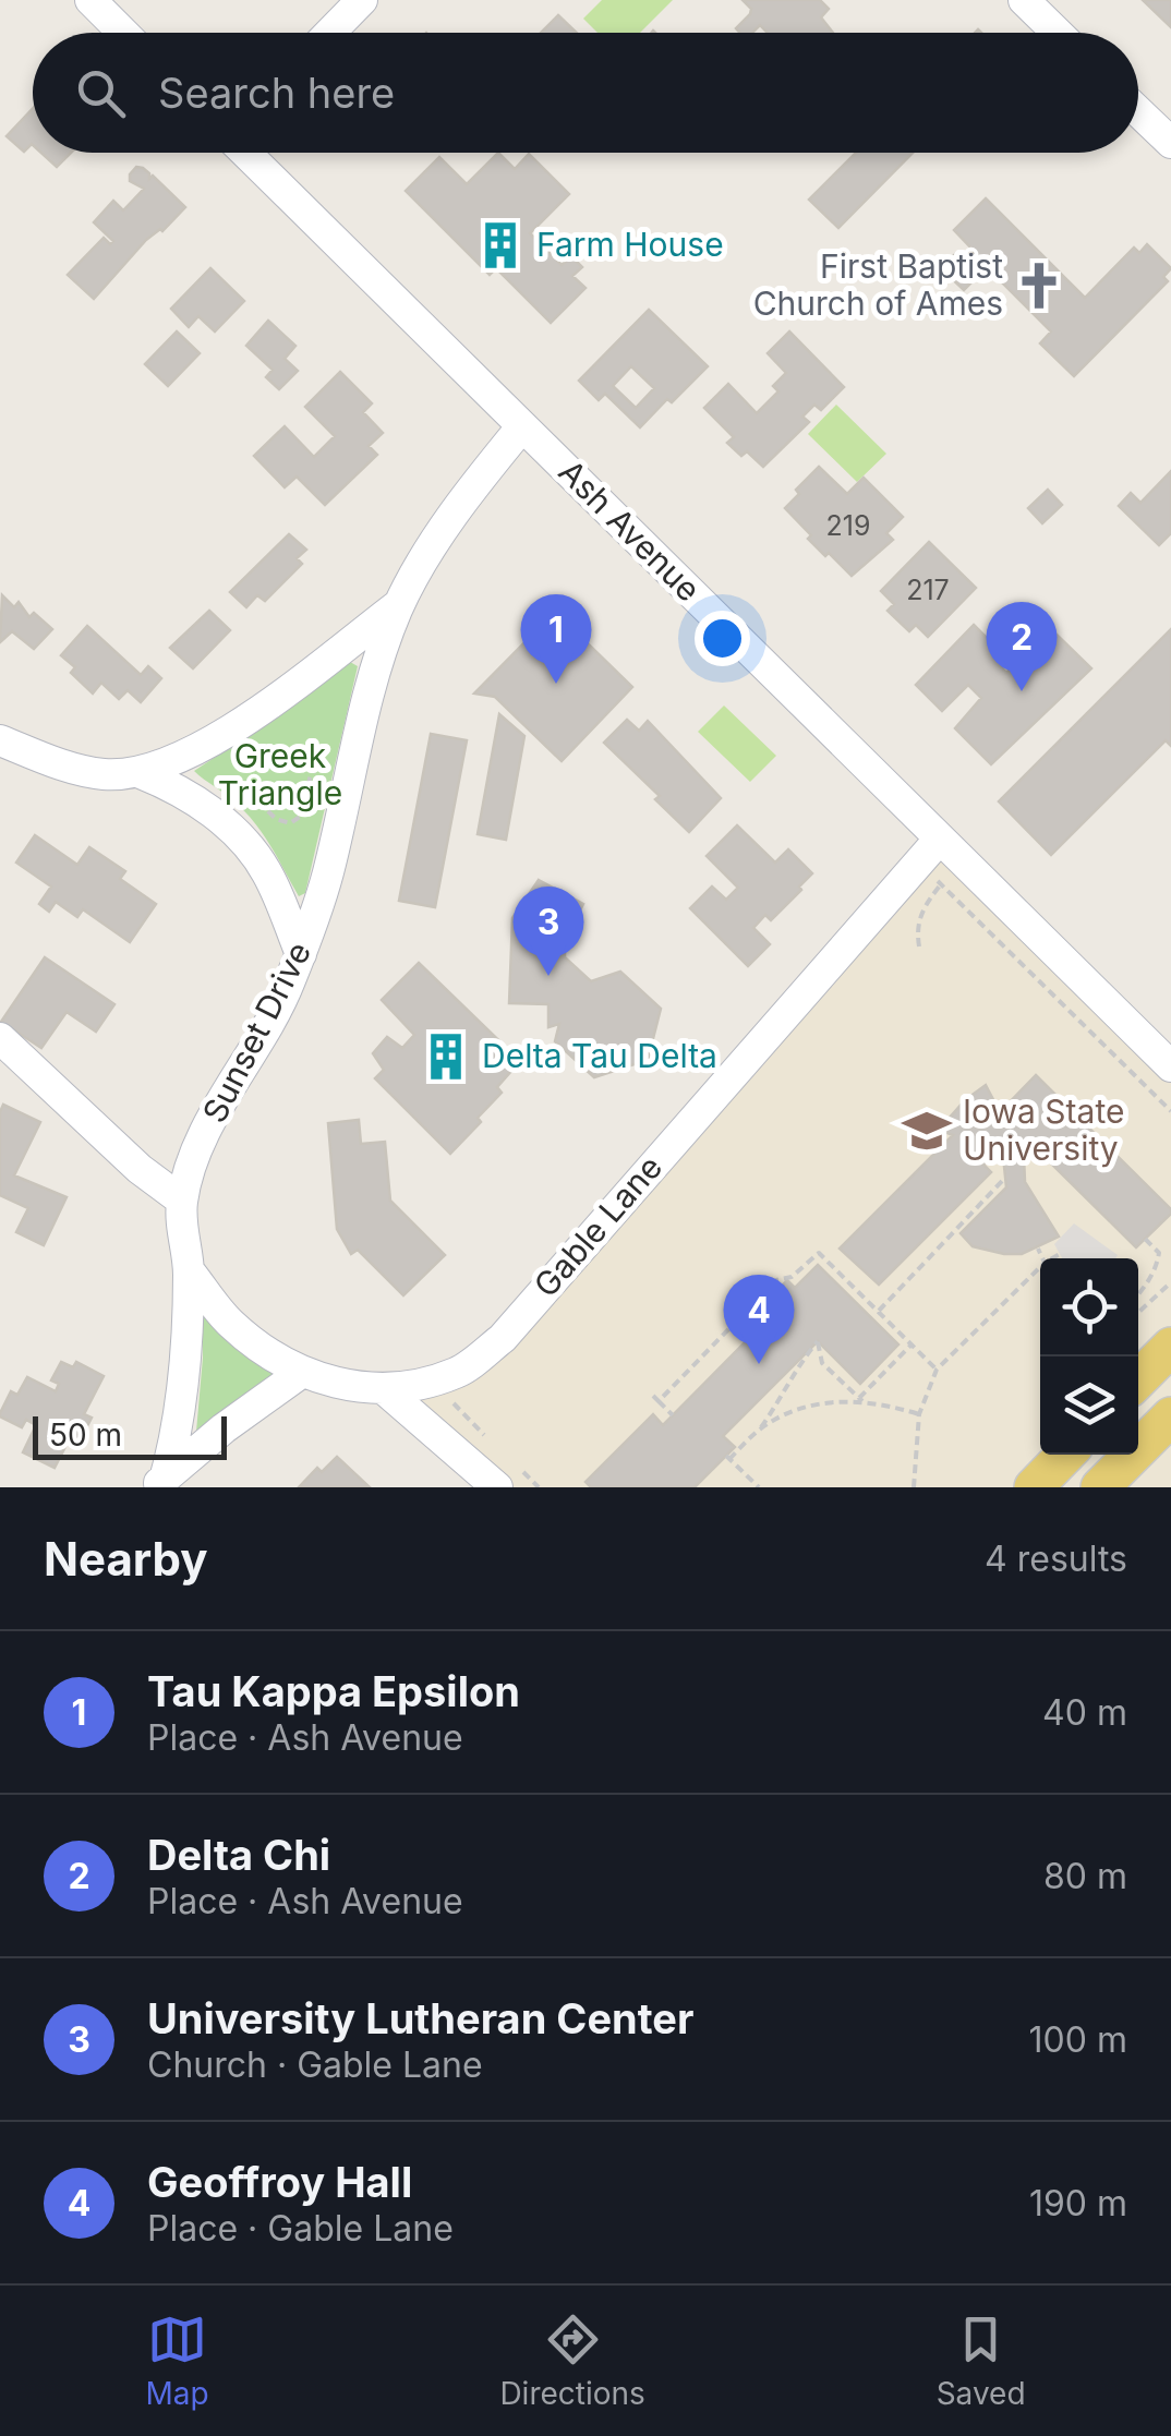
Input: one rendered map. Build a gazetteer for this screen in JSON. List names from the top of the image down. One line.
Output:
{"streets":{"street":["Ash Avenue","Sunset Drive","Gable Lane"]},"crossings":[["Ash Avenue","Sunset Drive"],["Ash Avenue","Gable Lane"],["Sunset Drive","Gable Lane"]],"parks":["Greek Triangle"],"places":{"building":["Farm House","Delta Tau Delta"],"church":["First Baptist Church of Ames"],"school or university":["Iowa State University"]},"house_numbers":["219","217"],"scale_bar":"50 m","page":{"search":"Search here","pins":["1","2","3","4"],"scale":"50 m","heading":["Nearby","4 results"],"list":[{"mark":"1","name":"Tau Kappa Epsilon","note":"Place · Ash Avenue","value":"40 m"},{"mark":"2","name":"Delta Chi","note":"Place · Ash Avenue","value":"80 m"},{"mark":"3","name":"University Lutheran Center","note":"Church · Gable Lane","value":"100 m"},{"mark":"4","name":"Geoffroy Hall","note":"Place · Gable Lane","value":"190 m"}],"nav":["Map","Directions","Saved"]}}
